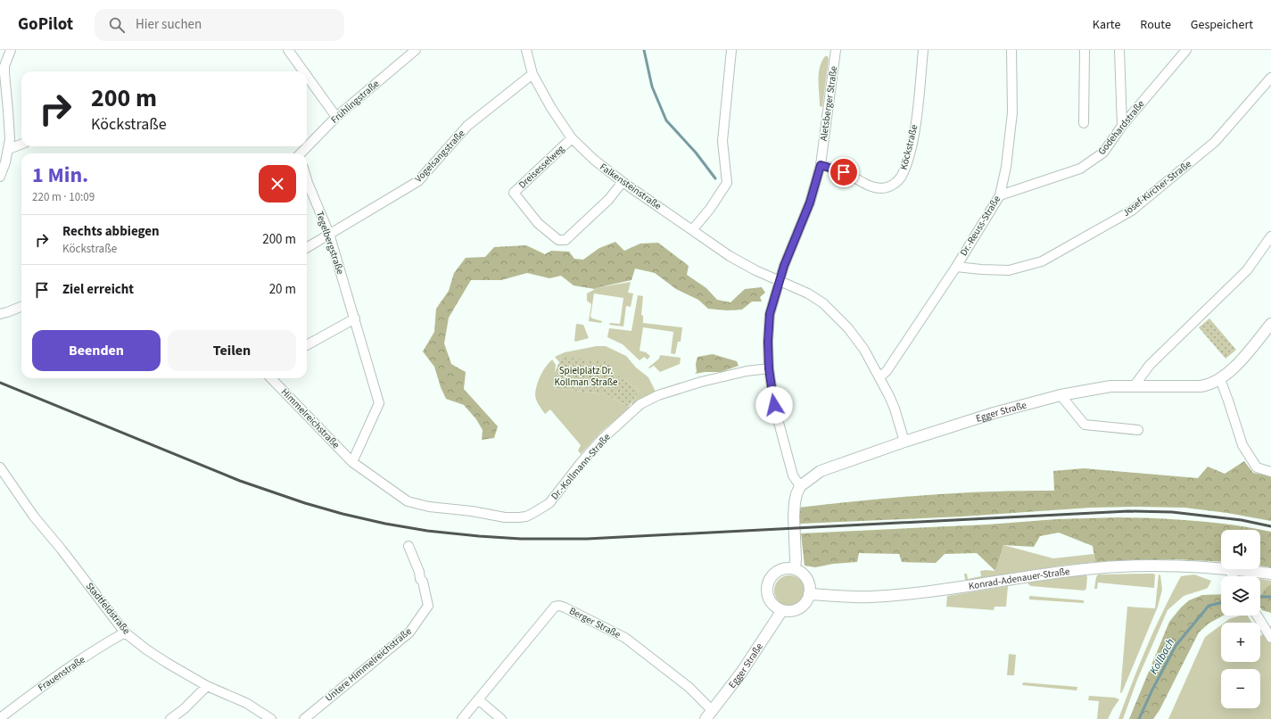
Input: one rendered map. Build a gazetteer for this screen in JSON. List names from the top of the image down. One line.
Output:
{"streets":{"street":["Frühlingstraße","Aletsberger Straße","Godehardstraße","Köckstraße","Vogelsangstraße","Dreisesselweg","Falkensteinstraße","Josef-Kircher-Straße","Dr.-Reuss-Straße","Tegelbergstraße","Egger Straße","Himmelreichstraße","Dr.-Kollmann-Straße","Konrad-Adenauer-Straße","Stadtfeldstraße","Berger Straße","Untere Himmelreichstraße","Frauenstraße"]},"crossings":[["Aletsberger Straße","Köckstraße"],["Aletsberger Straße","Falkensteinstraße"],["Aletsberger Straße","Egger Straße"],["Aletsberger Straße","Dr.-Kollmann-Straße"],["Godehardstraße","Dr.-Reuss-Straße"],["Vogelsangstraße","Falkensteinstraße"],["Vogelsangstraße","Tegelbergstraße"],["Dreisesselweg","Falkensteinstraße"],["Falkensteinstraße","Dr.-Reuss-Straße"],["Falkensteinstraße","Egger Straße"],["Josef-Kircher-Straße","Dr.-Reuss-Straße"],["Tegelbergstraße","Himmelreichstraße"],["Tegelbergstraße","Dr.-Kollmann-Straße"],["Egger Straße","Konrad-Adenauer-Straße"],["Egger Straße","Berger Straße"],["Himmelreichstraße","Dr.-Kollmann-Straße"],["Stadtfeldstraße","Frauenstraße"]],"water":["Kollbach"],"parks":["Spielplatz Dr. Kollman Straße"],"page":{"header":"GoPilot","search":"Hier suchen","nav":["Karte","Route","Gespeichert"],"turn":["200 m","Köckstraße"],"heading":["1 Min.","220 m · 10:09"],"list":[{"name":"Rechts abbiegen","note":"Köckstraße","value":"200 m"},{"name":"Ziel erreicht","value":"20 m"}],"buttons":["Beenden","Teilen"],"map_buttons":["+","−"]}}
